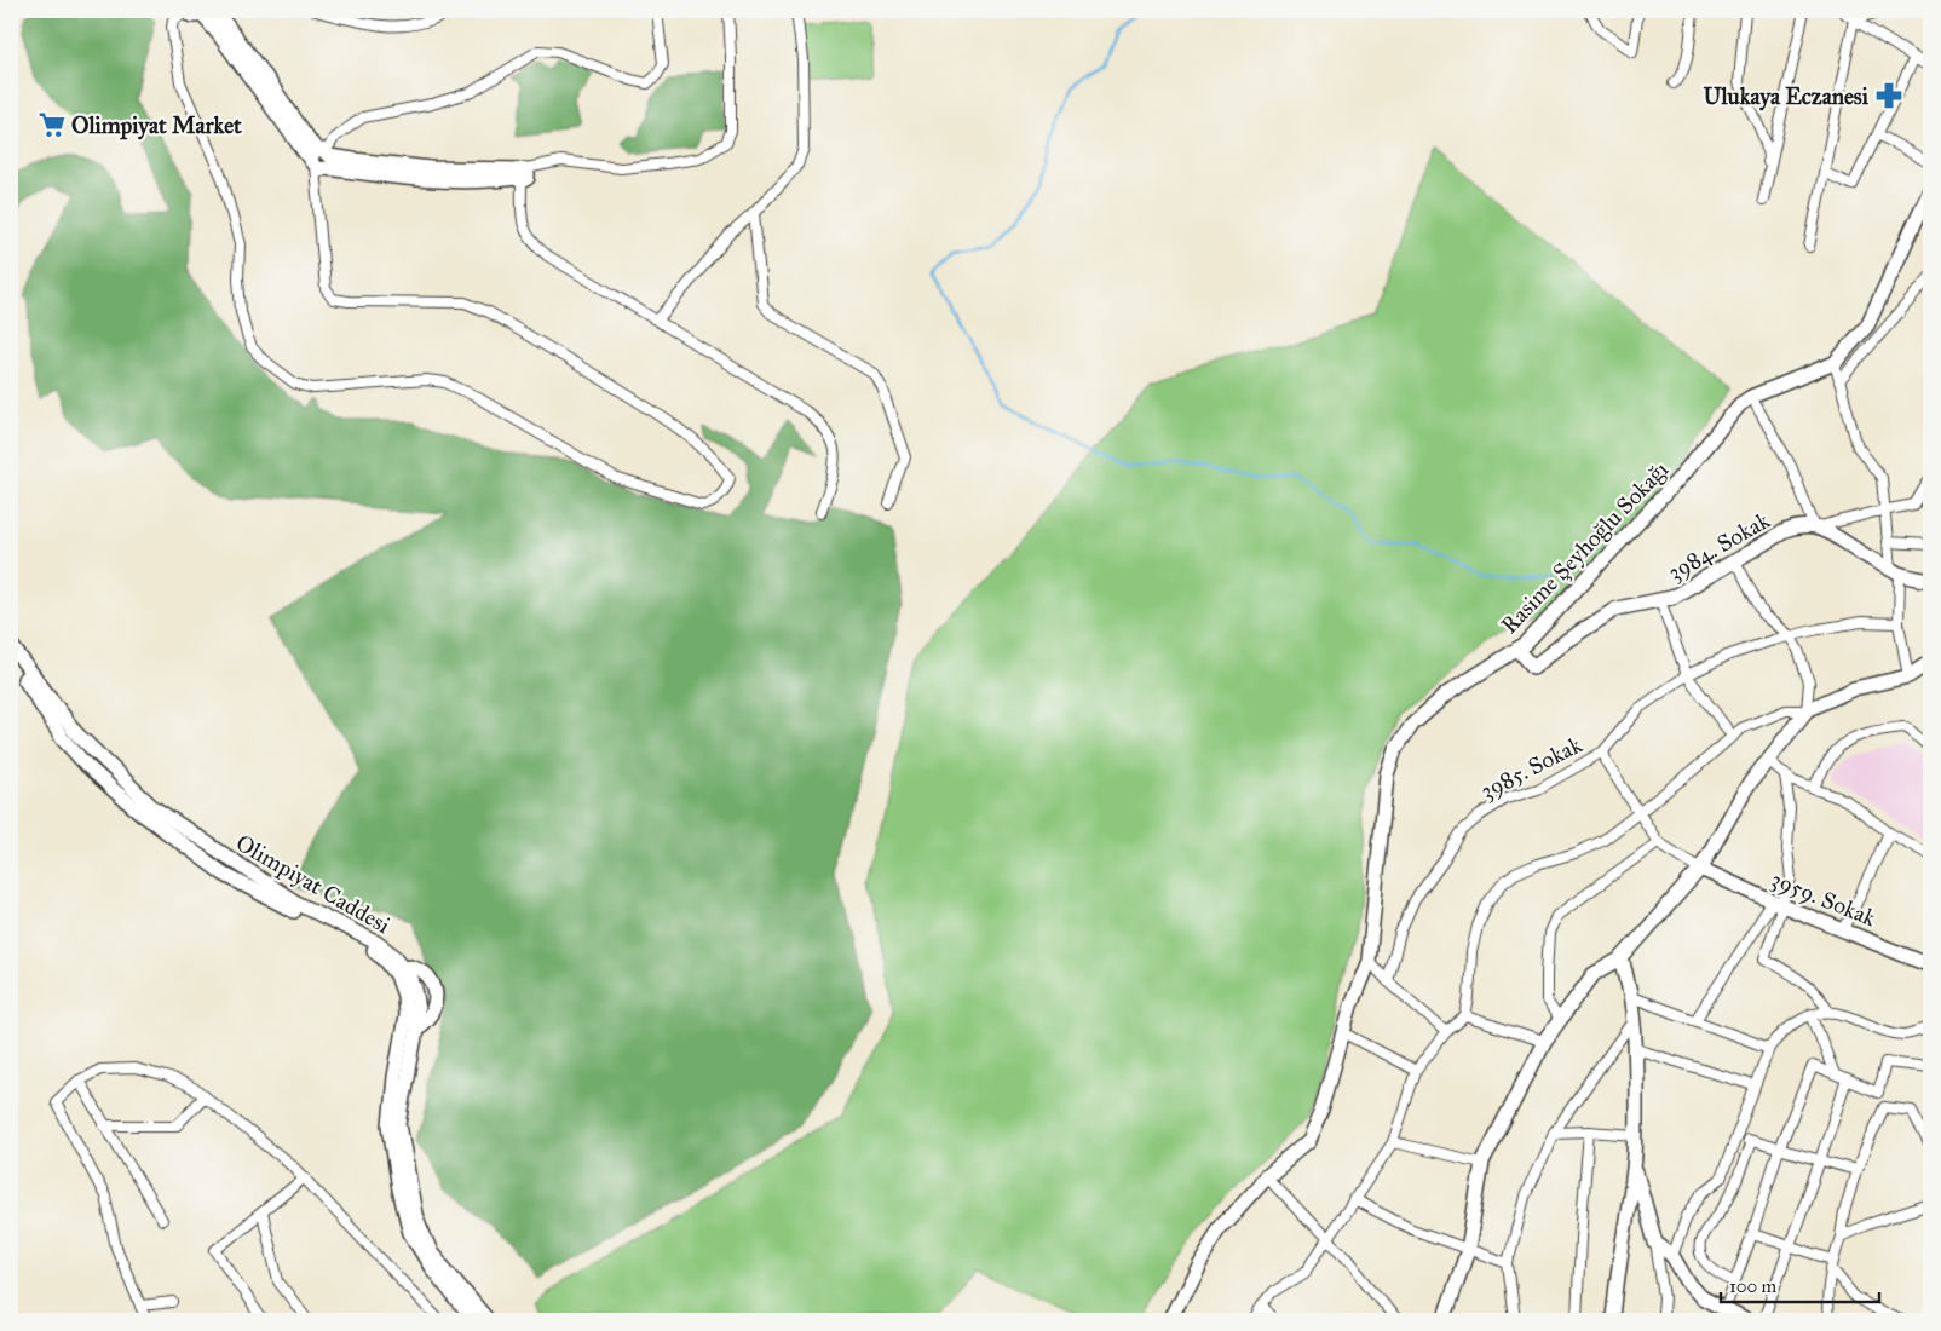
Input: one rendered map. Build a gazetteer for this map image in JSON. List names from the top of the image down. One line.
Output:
{"streets":{"street":["3984. Sokak","Rasime Şeyhoğlu Sokağı","3985. Sokak","Olimpiyat Caddesi","3959. Sokak"]},"crossings":[["3984. Sokak","Rasime Şeyhoğlu Sokağı"]],"places":{"pharmacy":["Ulukaya Eczanesi"],"supermarket":["Olimpiyat Market"]},"scale_bar":"100 m"}
